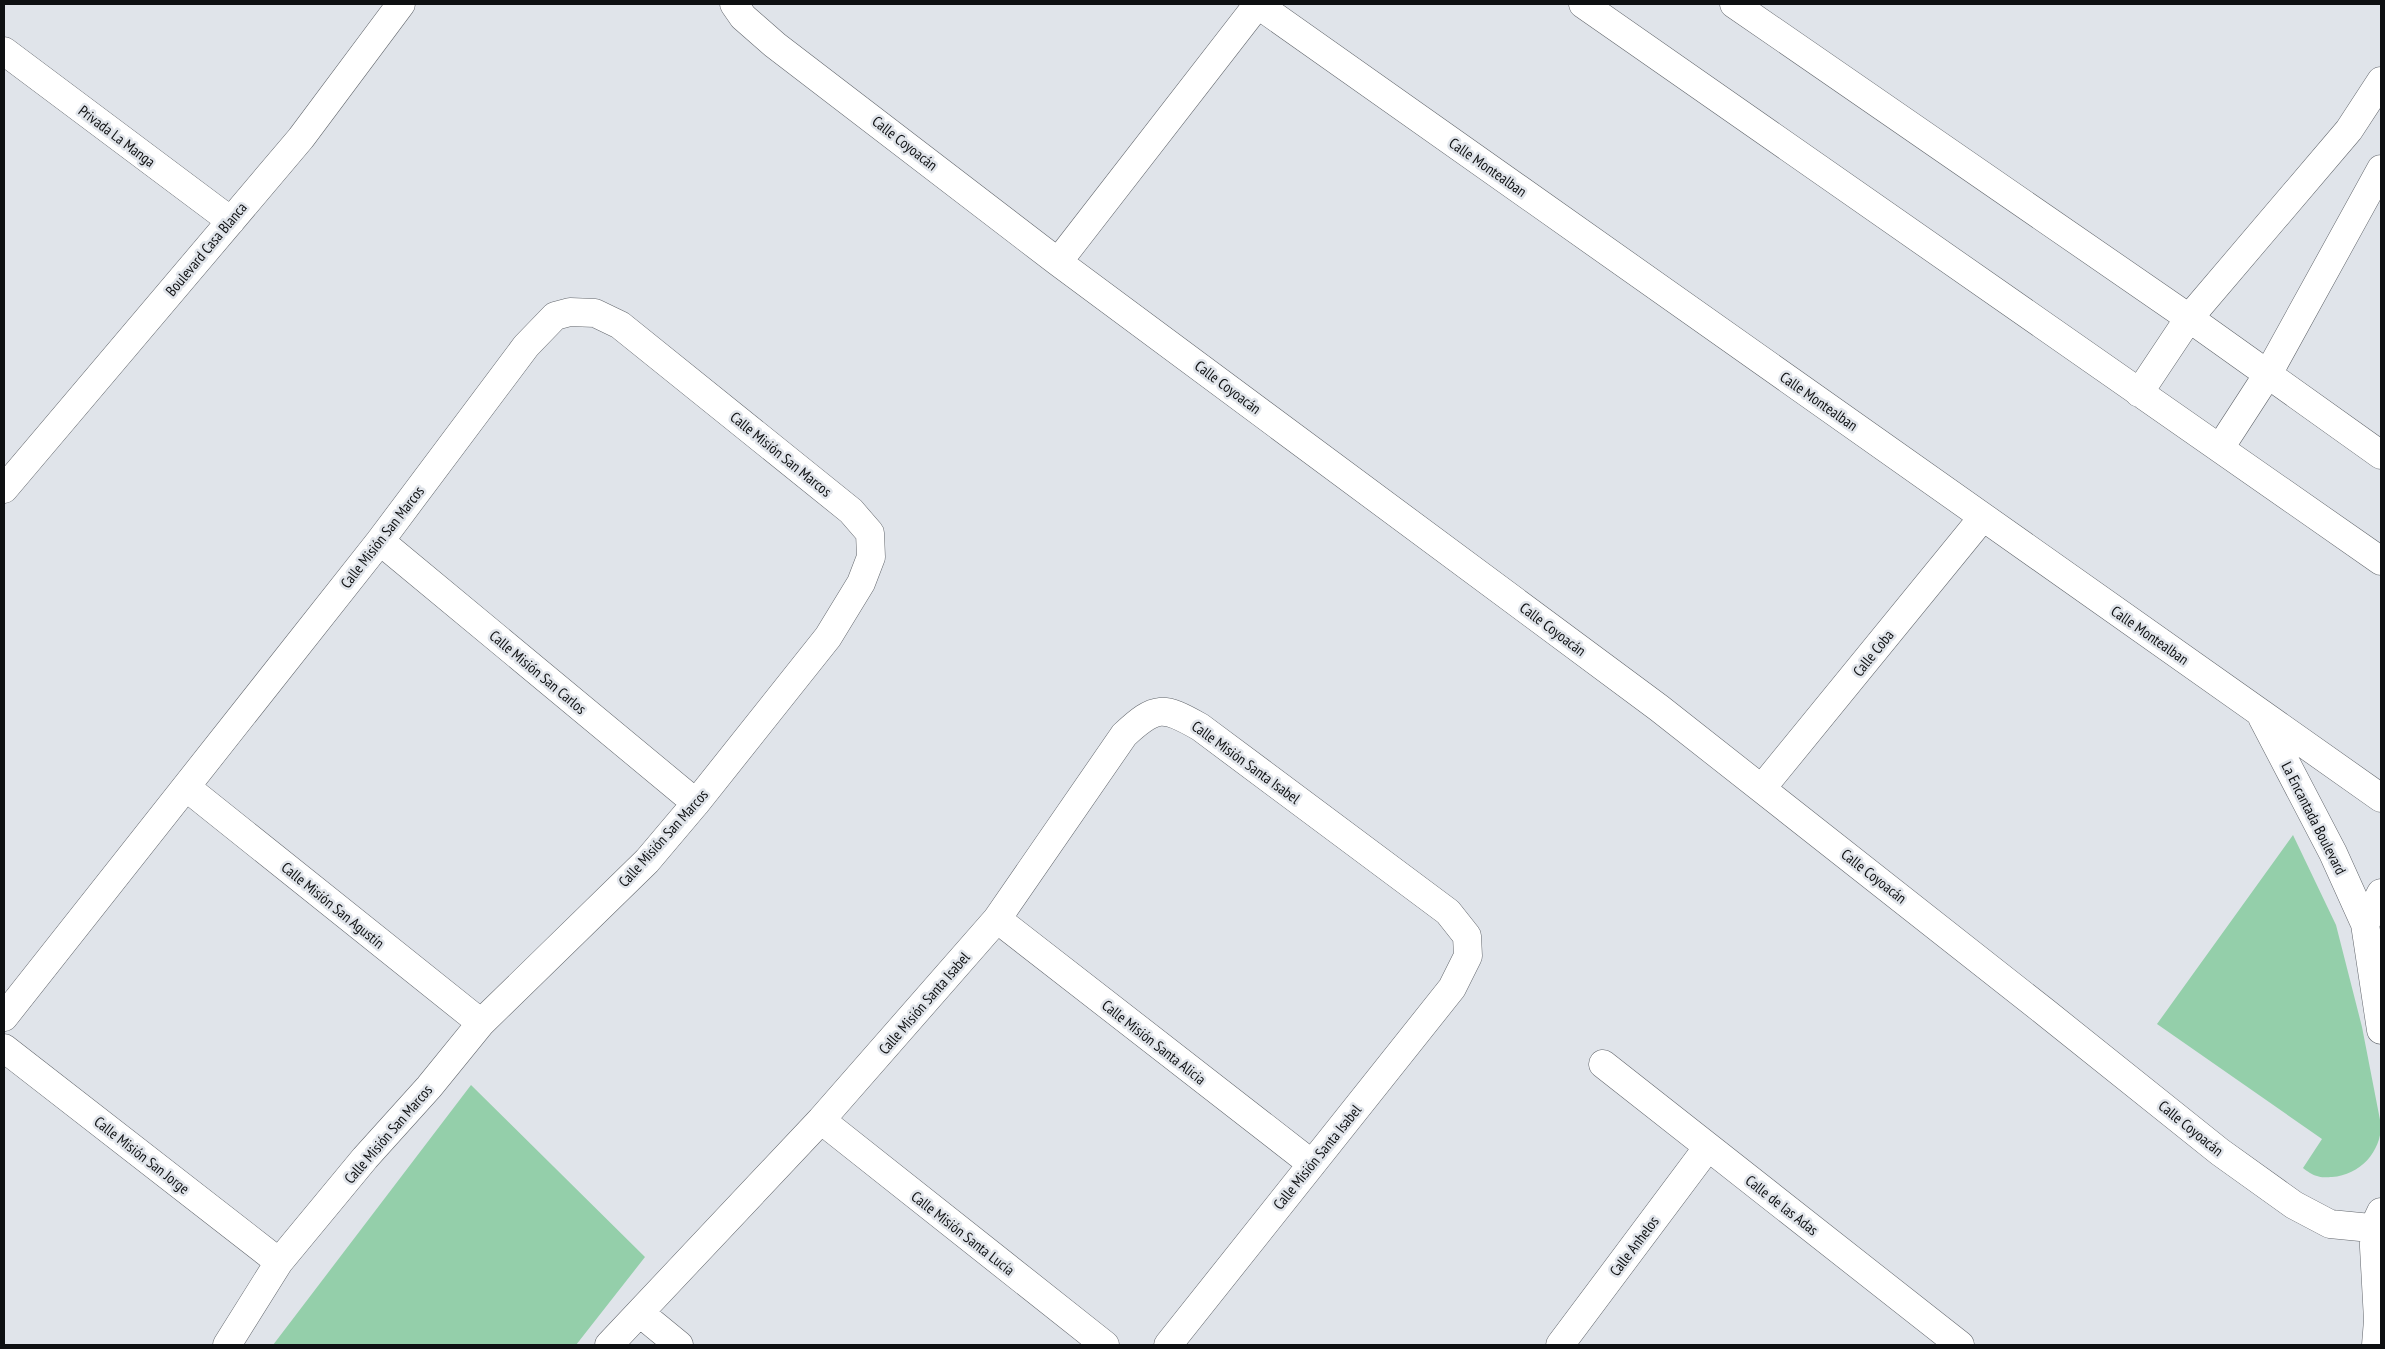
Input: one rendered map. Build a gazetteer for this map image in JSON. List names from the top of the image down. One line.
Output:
{"streets":{"street":["Privada La Manga","Calle Coyoacán","Calle Montealban","Boulevard Casa Blanca","Calle Misión San Marcos","Calle Coba","Calle Misión San Carlos","Calle Misión Santa Isabel","La Encantada Boulevard","Calle Misión San Agustín","Calle Misión Santa Alicia","Calle Misión San Jorge","Calle de las Adas","Calle Misión Santa Lucía","Calle Anhelos"]},"crossings":[["Privada La Manga","Boulevard Casa Blanca"],["Calle Coyoacán","Calle Coba"],["Calle Montealban","Calle Coba"],["Calle Montealban","La Encantada Boulevard"],["Calle Misión San Marcos","Calle Misión San Carlos"],["Calle Misión San Marcos","Calle Misión San Agustín"],["Calle Misión San Marcos","Calle Misión San Jorge"],["Calle Misión Santa Isabel","Calle Misión Santa Alicia"],["Calle Misión Santa Isabel","Calle Misión Santa Lucía"],["Calle de las Adas","Calle Anhelos"]]}
